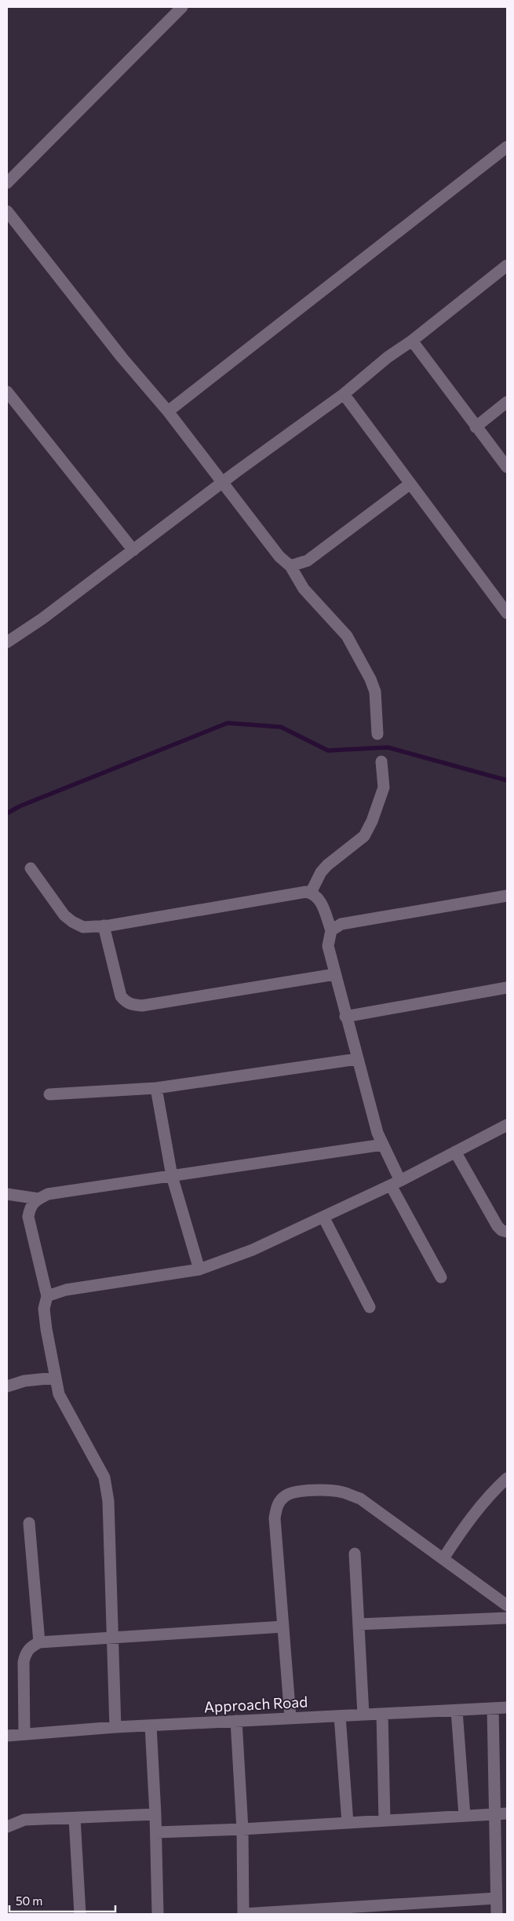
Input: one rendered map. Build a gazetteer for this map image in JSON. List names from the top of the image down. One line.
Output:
{"streets":{"street":["Approach Road"]},"scale_bar":"50 m"}
